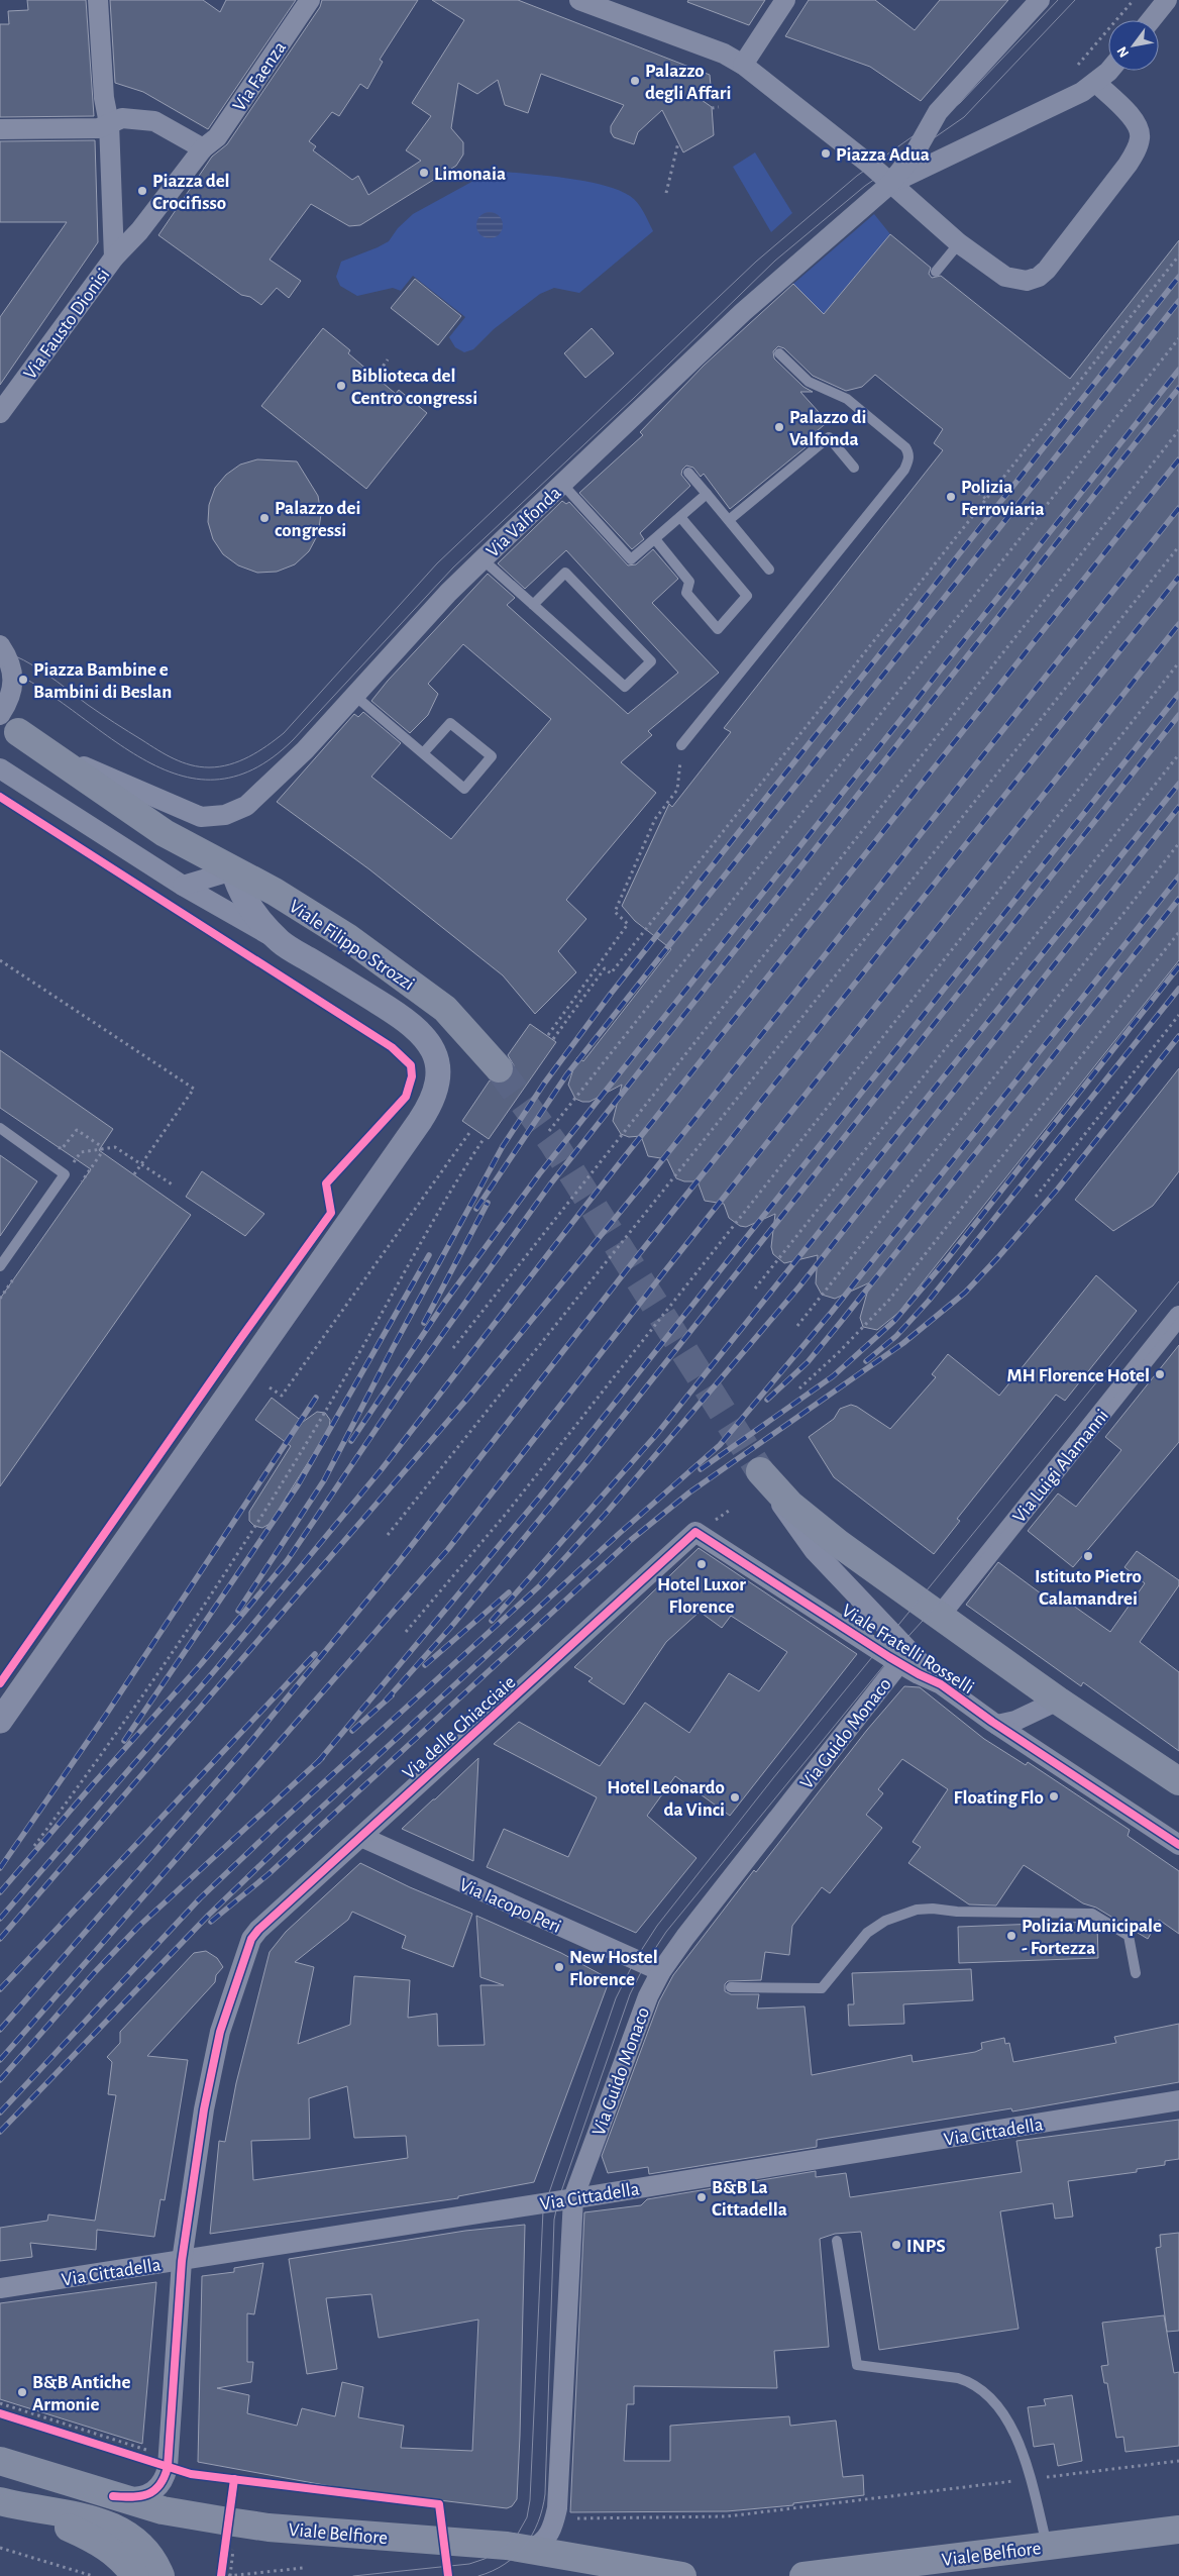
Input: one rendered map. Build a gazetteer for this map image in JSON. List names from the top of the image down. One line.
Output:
{"streets":{"main road":["Viale Filippo Strozzi","Viale Belfiore"],"street":["Via Faenza","Via Fausto Dionisi","Via Valfonda","Via Luigi Alamanni","Viale Fratelli Rosselli","Via delle Ghiacciaie","Via Guido Monaco","Via Iacopo Peri","Via Cittadella"]},"crossings":[["Via Valfonda","Viale Filippo Strozzi"],["Viale Fratelli Rosselli","Via delle Ghiacciaie"],["Viale Fratelli Rosselli","Via Guido Monaco"],["Via delle Ghiacciaie","Via Iacopo Peri"],["Via delle Ghiacciaie","Via Cittadella"],["Via delle Ghiacciaie","Viale Belfiore"],["Via Guido Monaco","Via Iacopo Peri"],["Via Guido Monaco","Via Cittadella"],["Via Guido Monaco","Viale Belfiore"]],"places":["Palazzo degli Affari","Piazza Adua","Limonaia","Piazza del Crocifisso","Biblioteca del Centro congressi","Palazzo di Valfonda","Polizia Ferroviaria","Palazzo dei congressi","Piazza Bambine e Bambini di Beslan","MH Florence Hotel","Istituto Pietro Calamandrei","Hotel Luxor Florence","Floating Flo","Hotel Leonardo da Vinci","Polizia Municipale - Fortezza","New Hostel Florence","B&B La Cittadella","INPS","B&B Antiche Armonie"],"north":"bottom left"}
